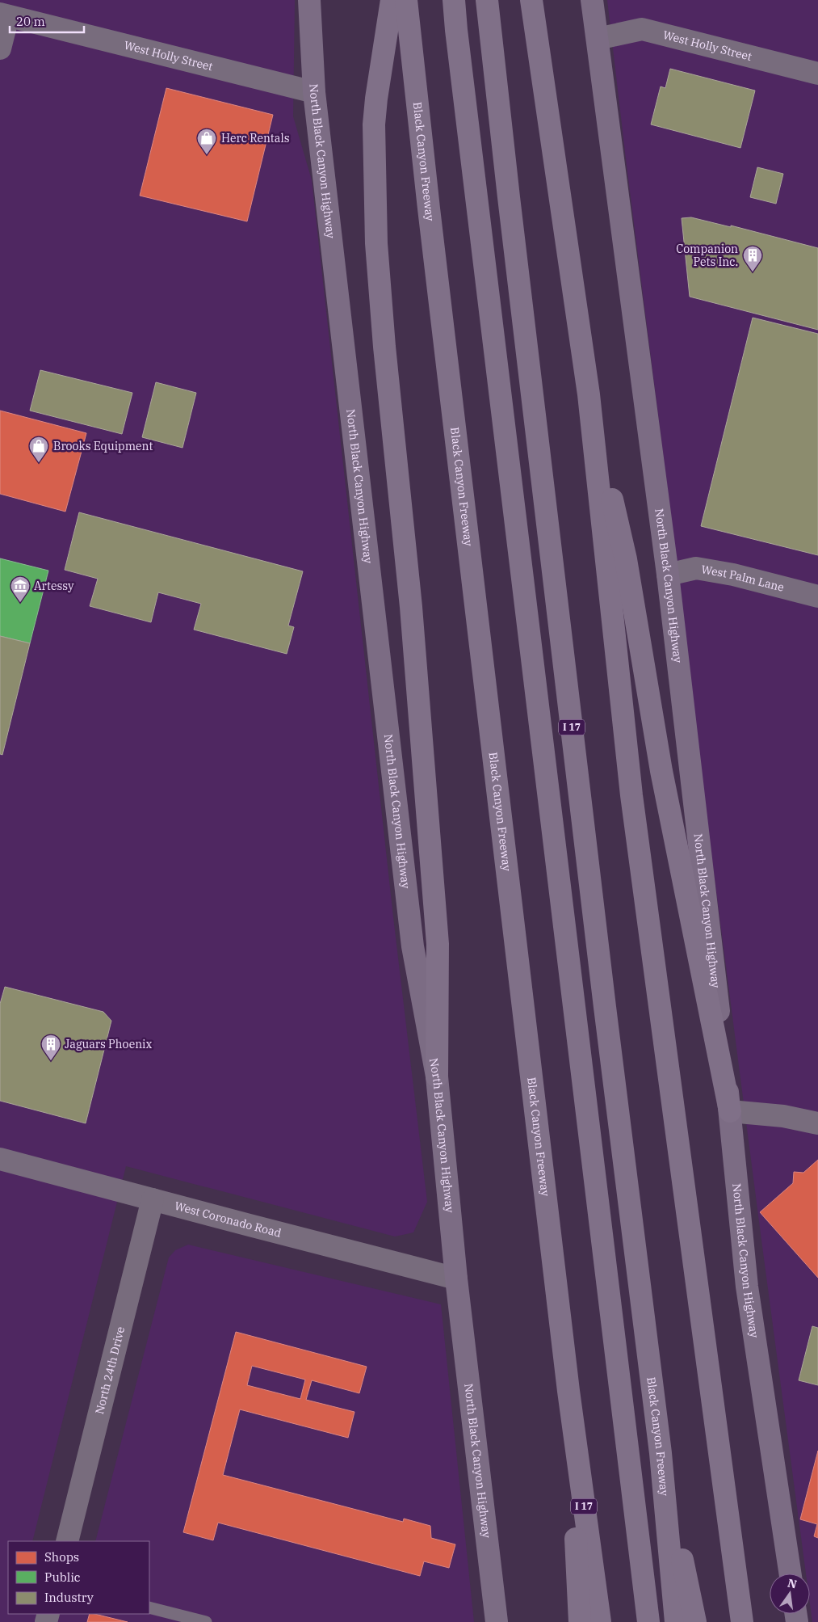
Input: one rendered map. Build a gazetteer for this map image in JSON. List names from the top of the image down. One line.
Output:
{"streets":{"highway":["Black Canyon Freeway","I 17"],"main road":["North Black Canyon Highway"],"street":["West Holly Street","West Palm Lane","West Coronado Road","North 24th Drive"]},"crossings":[["West Holly Street","North Black Canyon Highway"],["North Black Canyon Highway","West Palm Lane"],["North Black Canyon Highway","West Coronado Road"],["West Coronado Road","North 24th Drive"]],"places":{"shop":["Herc Rentals","Brooks Equipment"],"building":["Companion Pets Inc.","Jaguars Phoenix"],"museum":["Artessy"]},"legend":["Shops","Public","Industry"],"scale_bar":"20 m","north":"top"}
